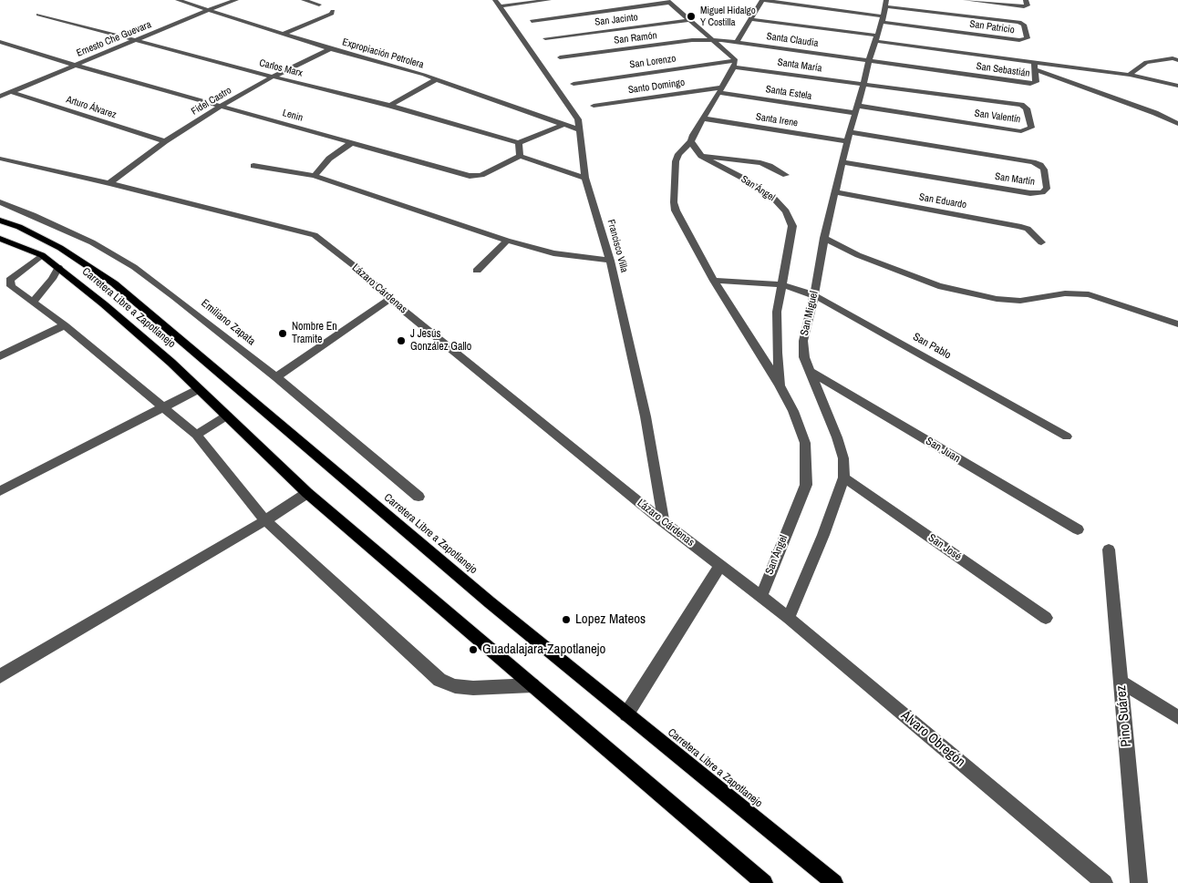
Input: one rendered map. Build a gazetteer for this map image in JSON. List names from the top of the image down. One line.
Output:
{"streets":{"main road":["Carretera Libre a Zapotlanejo"],"street":["San Jacinto","San Patricio","San Ramón","Ernesto Che Guevara","Santa Claudia","Expropiación Petrolera","San Lorenzo","Santa María","Carlos Marx","San Sebastián","Santo Domingo","Santa Estela","Fidel Castro","Arturo Álvarez","Lenin","San Valentín","Santa Irene","San Martín","San Ángel","San Eduardo","Francisco Villa","Lázaro Cárdenas","San Miguel","Emiliano Zapata","San Pablo","San Juan","San José","Pino Suárez","Álvaro Obregón"]},"crossings":[["San Patricio","San Miguel"],["San Ramón","Santa Claudia"],["Ernesto Che Guevara","Expropiación Petrolera"],["Ernesto Che Guevara","Carlos Marx"],["Ernesto Che Guevara","Arturo Álvarez"],["Ernesto Che Guevara","Lenin"],["Santa Claudia","San Sebastián"],["Santa Claudia","San Miguel"],["Expropiación Petrolera","Fidel Castro"],["Expropiación Petrolera","Francisco Villa"],["San Lorenzo","Santa María"],["Santa María","San Valentín"],["Santa María","San Miguel"],["Carlos Marx","Fidel Castro"],["San Sebastián","San Miguel"],["Santo Domingo","Santa Estela"],["Santa Estela","San Valentín"],["Santa Estela","San Miguel"],["Fidel Castro","Arturo Álvarez"],["Fidel Castro","Lenin"],["Fidel Castro","Lázaro Cárdenas"],["San Valentín","San Miguel"],["Santa Irene","San Miguel"],["San Martín","San Miguel"],["San Ángel","Lázaro Cárdenas"],["San Ángel","San Pablo"],["San Ángel","Álvaro Obregón"],["San Eduardo","San Miguel"],["Francisco Villa","Lázaro Cárdenas"],["Lázaro Cárdenas","Álvaro Obregón"],["San Miguel","San Pablo"],["San Miguel","San Juan"],["San Miguel","San José"],["San Miguel","Álvaro Obregón"]],"places":["Miguel Hidalgo Y Costilla","Nombre En Tramite","J Jesús González Gallo","Lopez Mateos","Guadalajara-Zapotlanejo"]}
